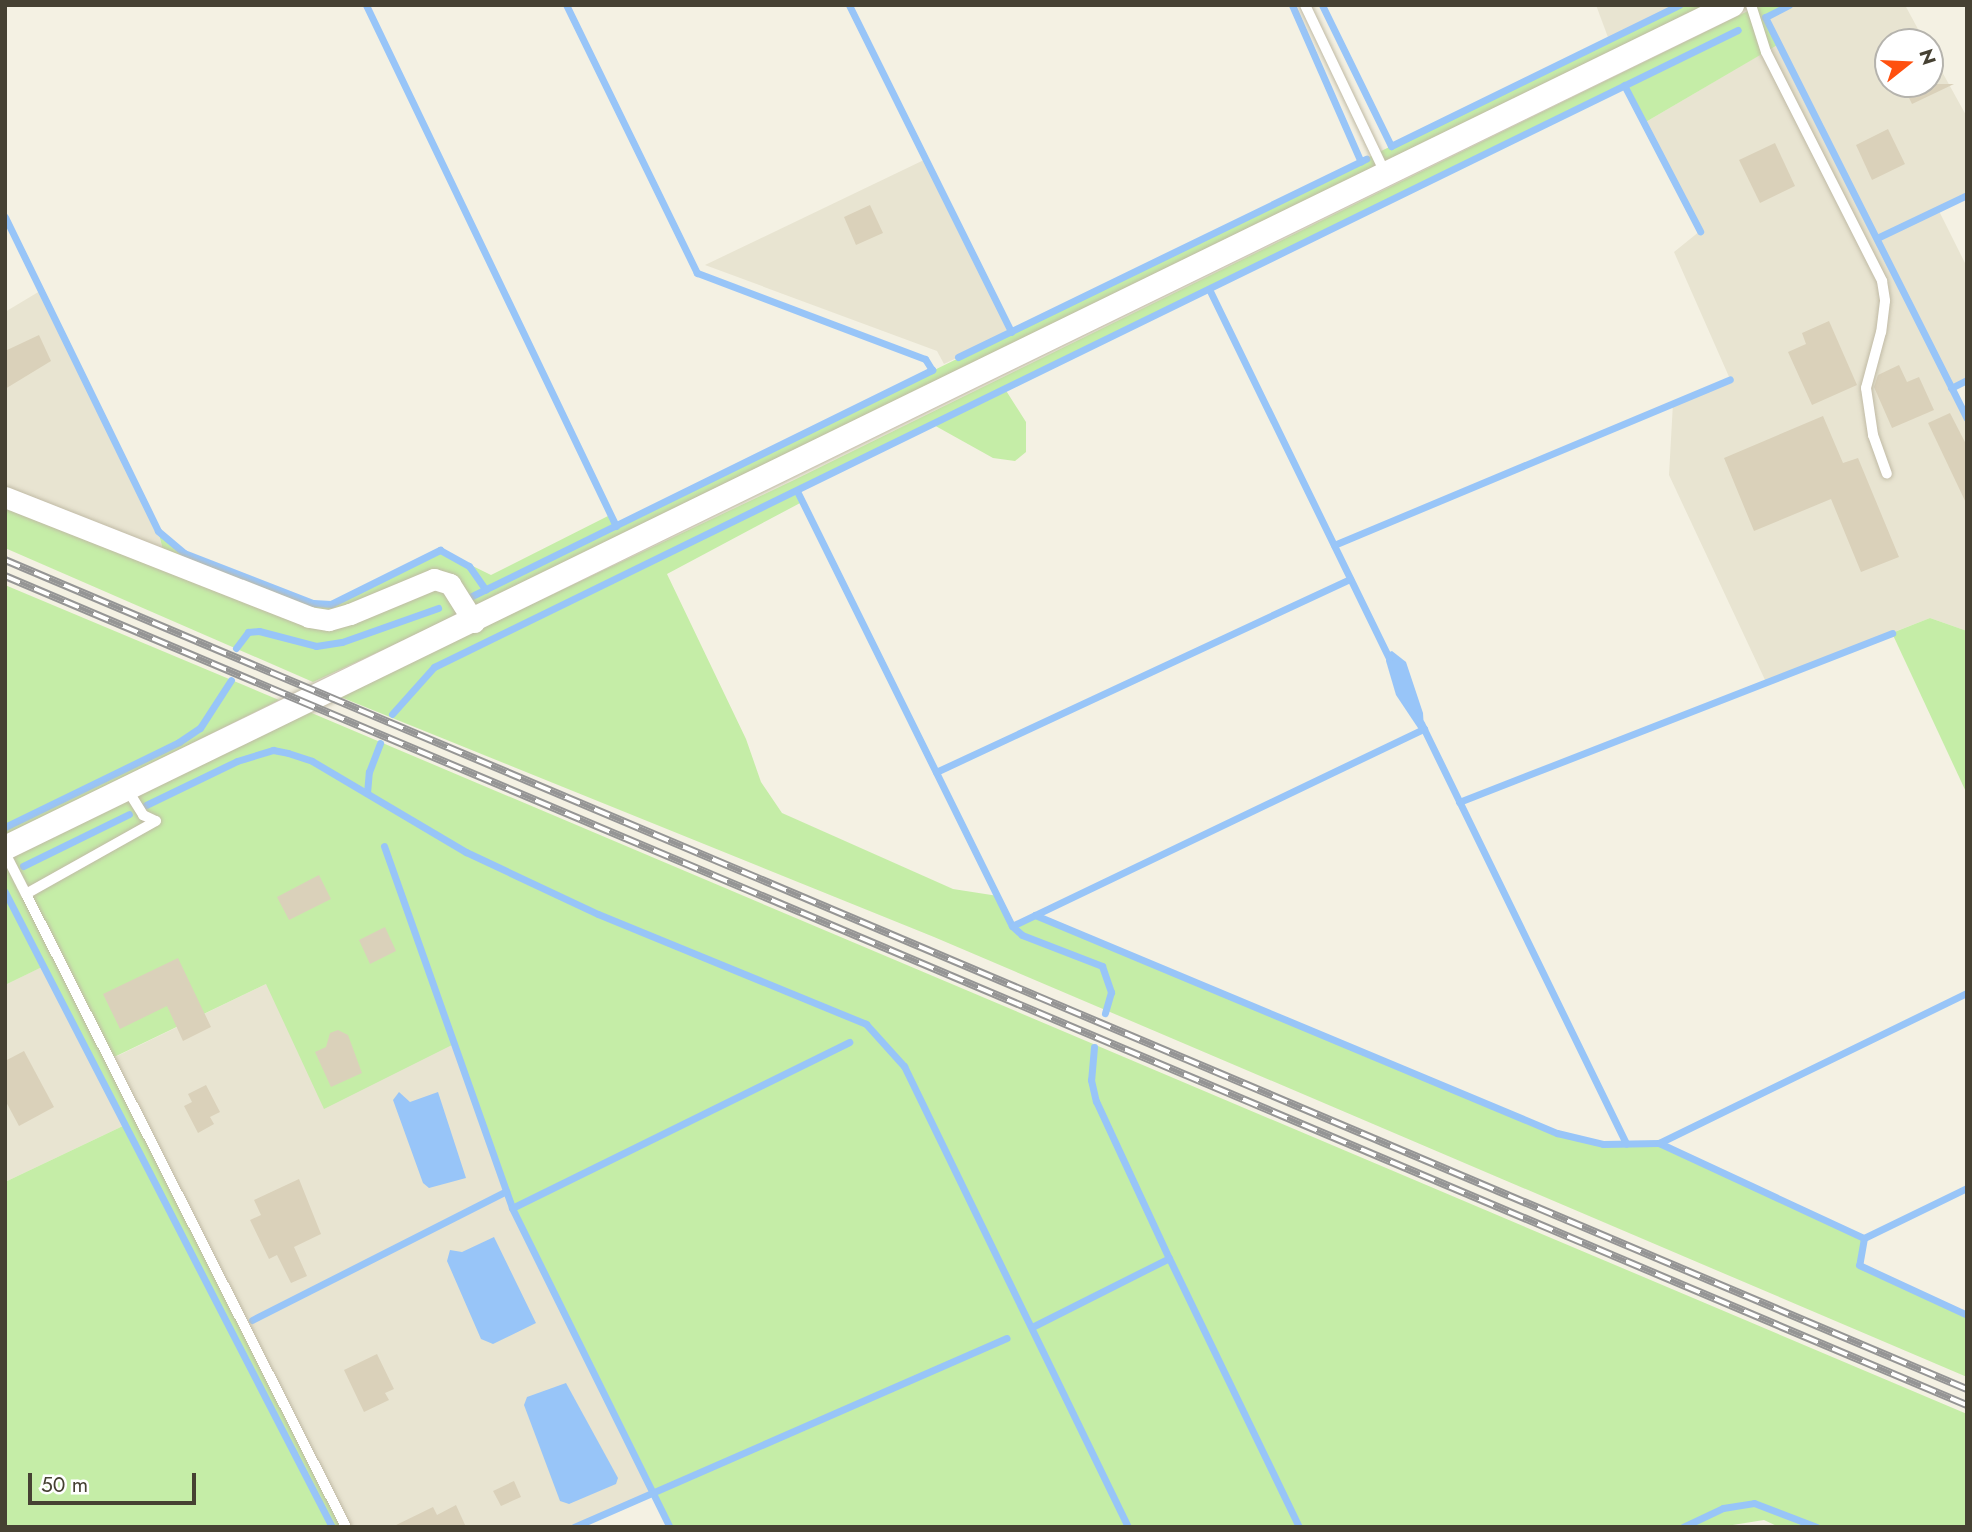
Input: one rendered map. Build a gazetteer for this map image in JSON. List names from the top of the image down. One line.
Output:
{"scale_bar":"50 m","north":"right"}
